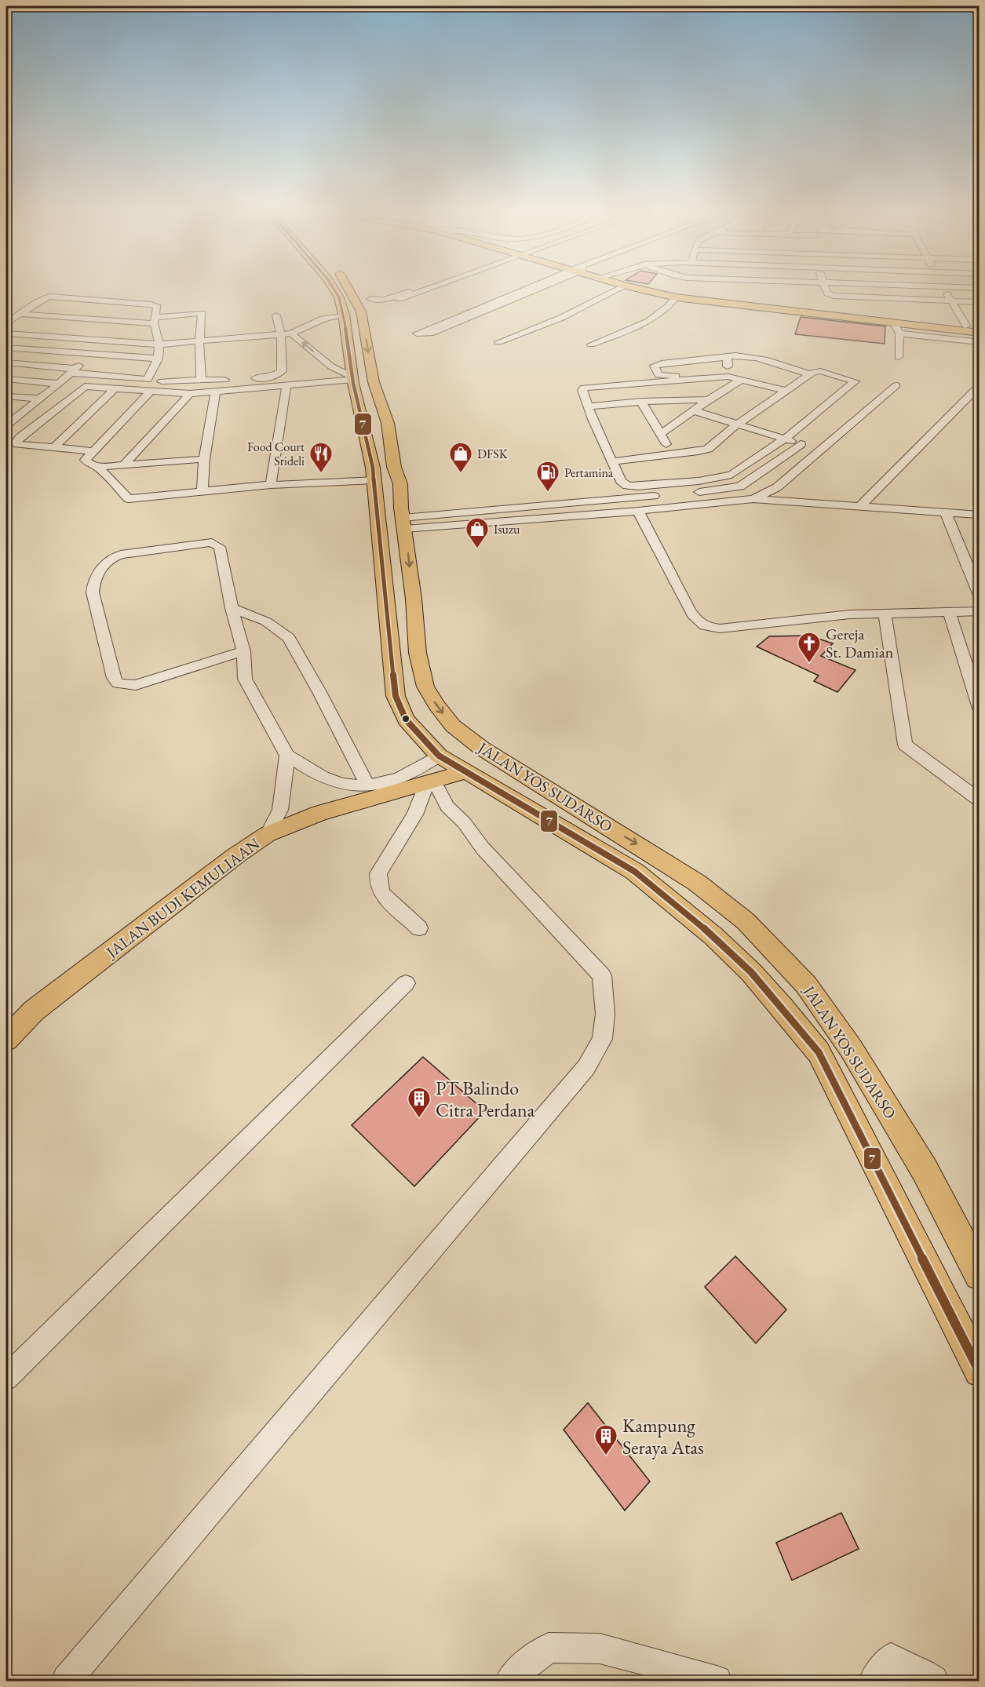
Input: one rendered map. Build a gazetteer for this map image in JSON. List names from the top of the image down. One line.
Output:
{"streets":{"main road":["JALAN YOS SUDARSO","JALAN BUDI KEMULIAAN"]},"crossings":[["JALAN YOS SUDARSO","JALAN BUDI KEMULIAAN"]],"places":{"restaurant":["Food Court Srideli"],"shop":["DFSK","Isuzu"],"fuel station":["Pertamina"],"church":["Gereja St. Damian"],"building":["PT Balindo Citra Perdana","Kampung Seraya Atas"]},"lines":["transit line 7"]}
